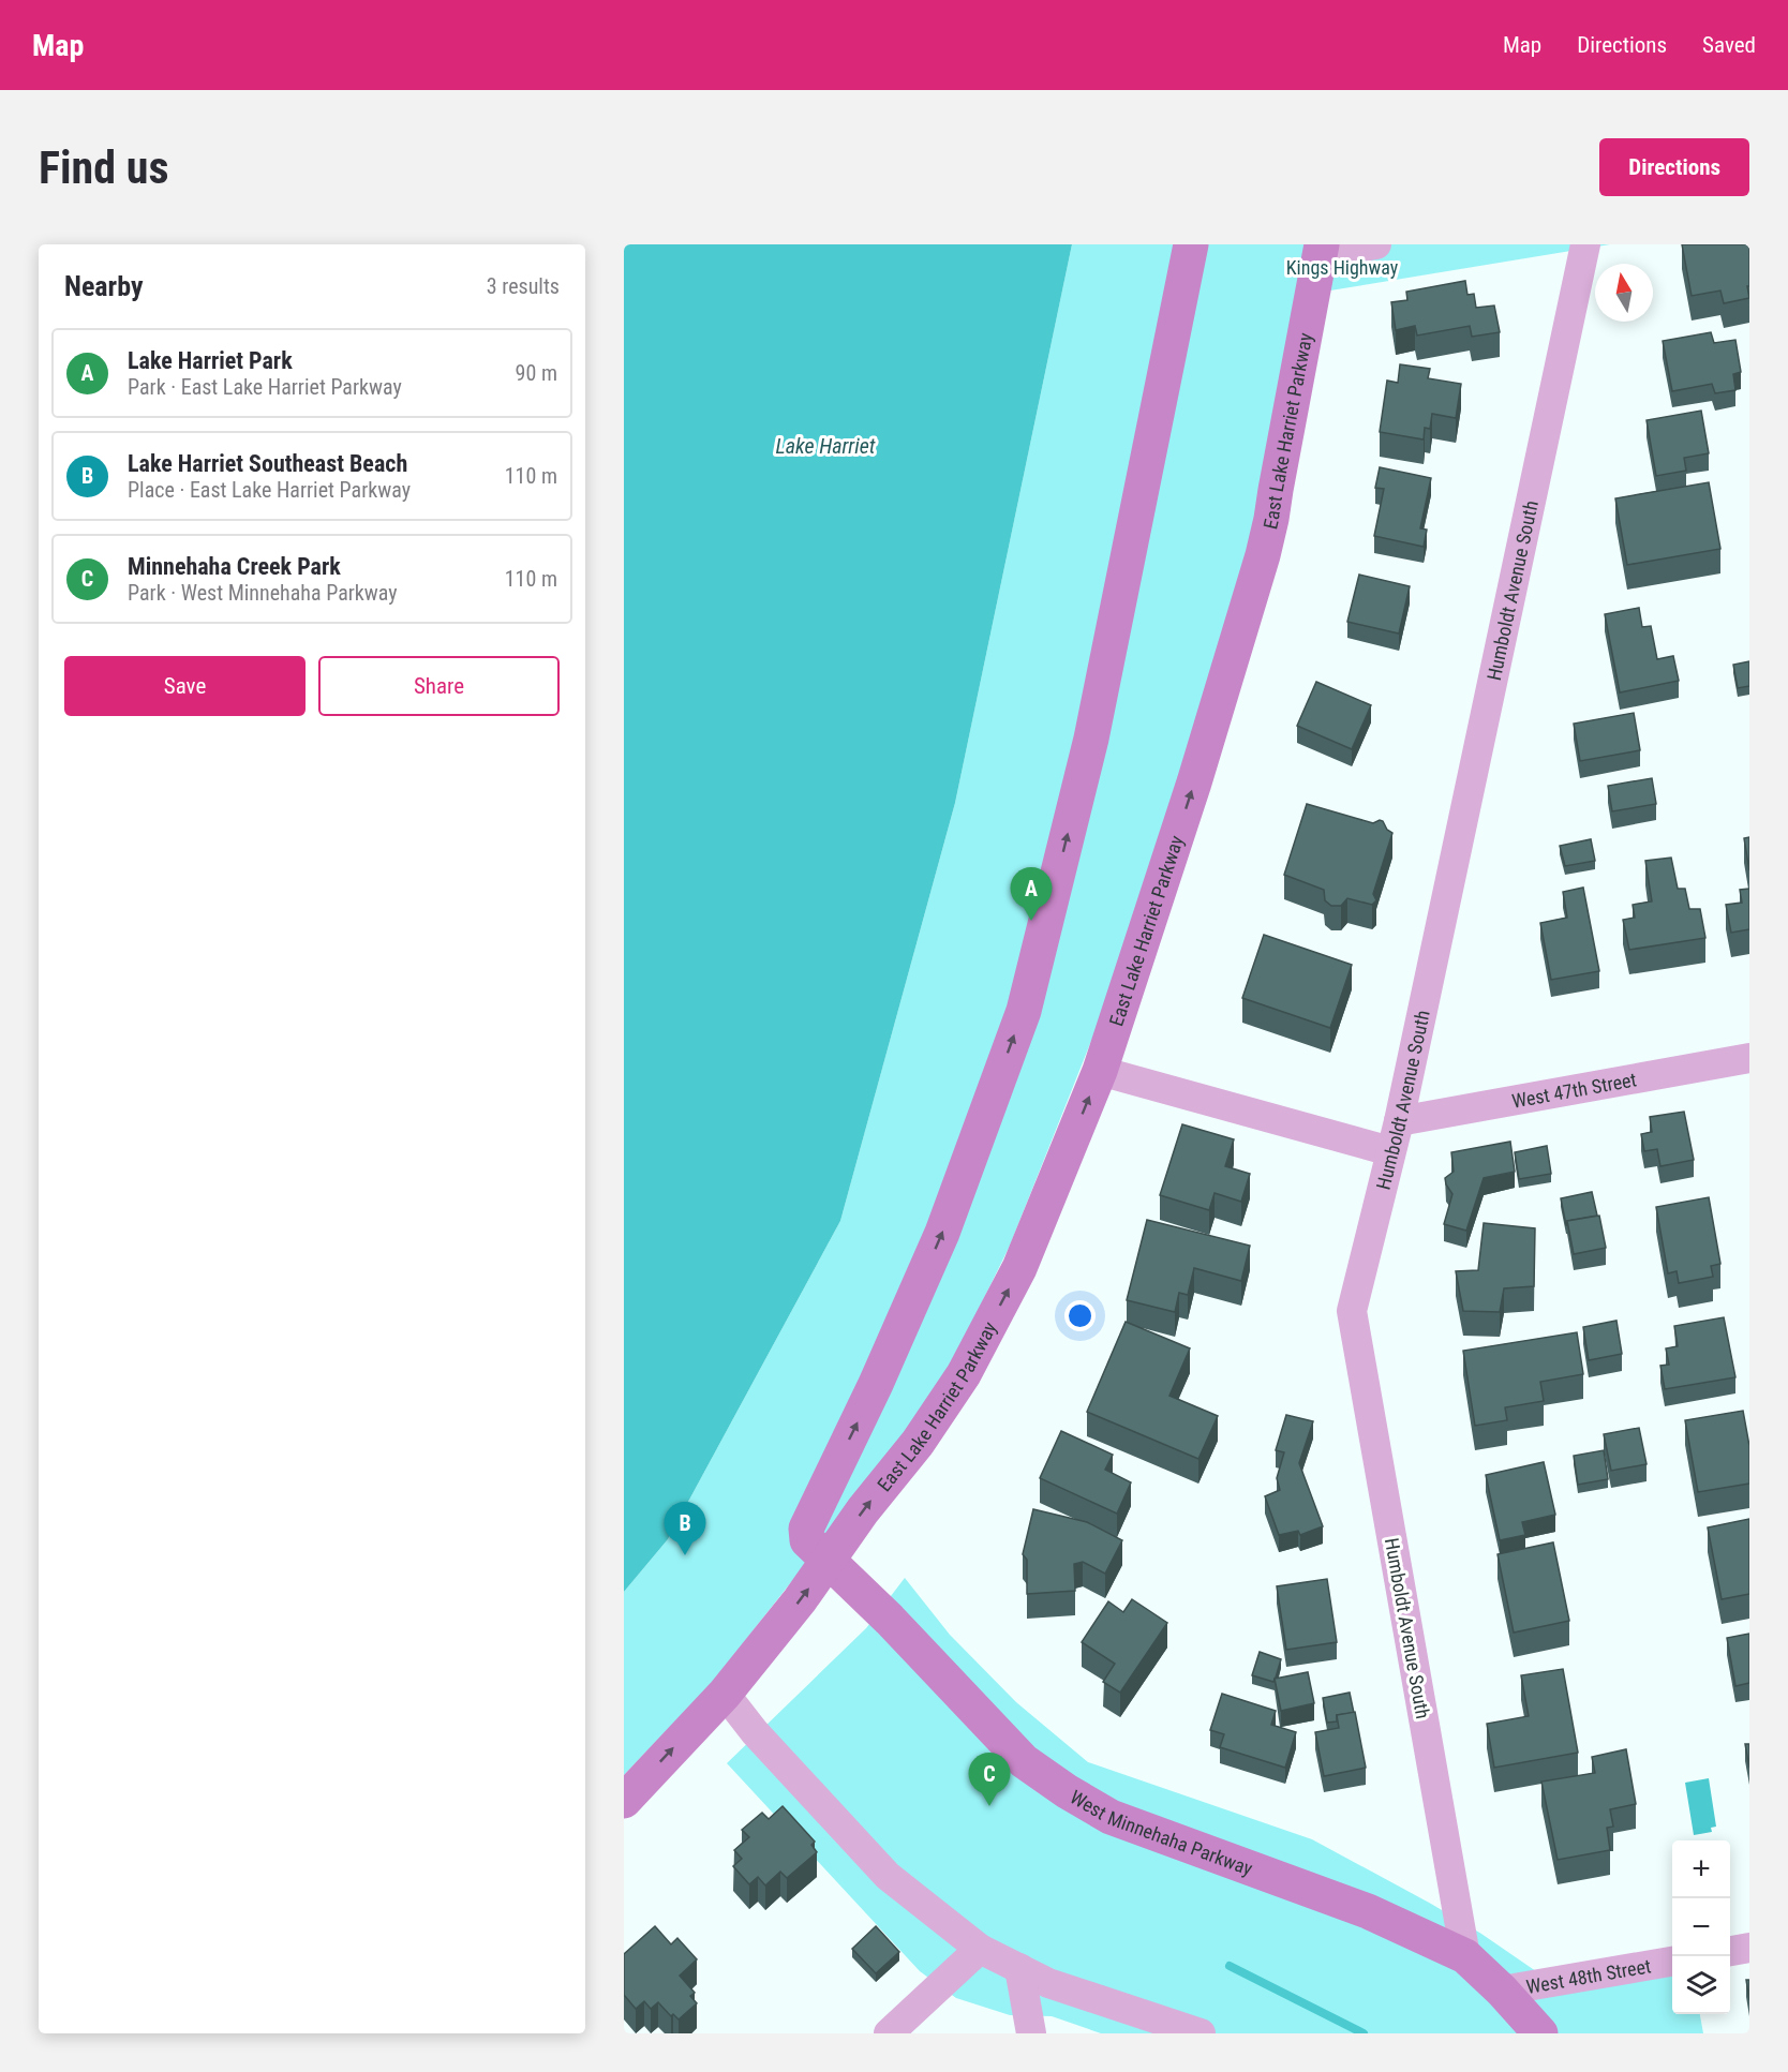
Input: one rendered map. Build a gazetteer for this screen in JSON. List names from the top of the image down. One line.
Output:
{"streets":{"street":["East Lake Harriet Parkway","Humboldt Avenue South","West 47th Street","West Minnehaha Parkway","West 48th Street"]},"crossings":[["East Lake Harriet Parkway","West Minnehaha Parkway"],["Humboldt Avenue South","West 47th Street"],["Humboldt Avenue South","West Minnehaha Parkway"],["West Minnehaha Parkway","West 48th Street"]],"water":["Lake Harriet"],"parks":["Kings Highway"],"north":"top","page":{"header":"Map","nav":["Map","Directions","Saved"],"buttons":["Directions",["Save","Share"]],"title":"Find us","heading":["Nearby","3 results"],"list":[{"mark":"A","name":"Lake Harriet Park","note":"Park · East Lake Harriet Parkway","value":"90 m"},{"mark":"B","name":"Lake Harriet Southeast Beach","note":"Place · East Lake Harriet Parkway","value":"110 m"},{"mark":"C","name":"Minnehaha Creek Park","note":"Park · West Minnehaha Parkway","value":"110 m"}],"pins":["A","B","C"],"map_buttons":["+","−"]}}
